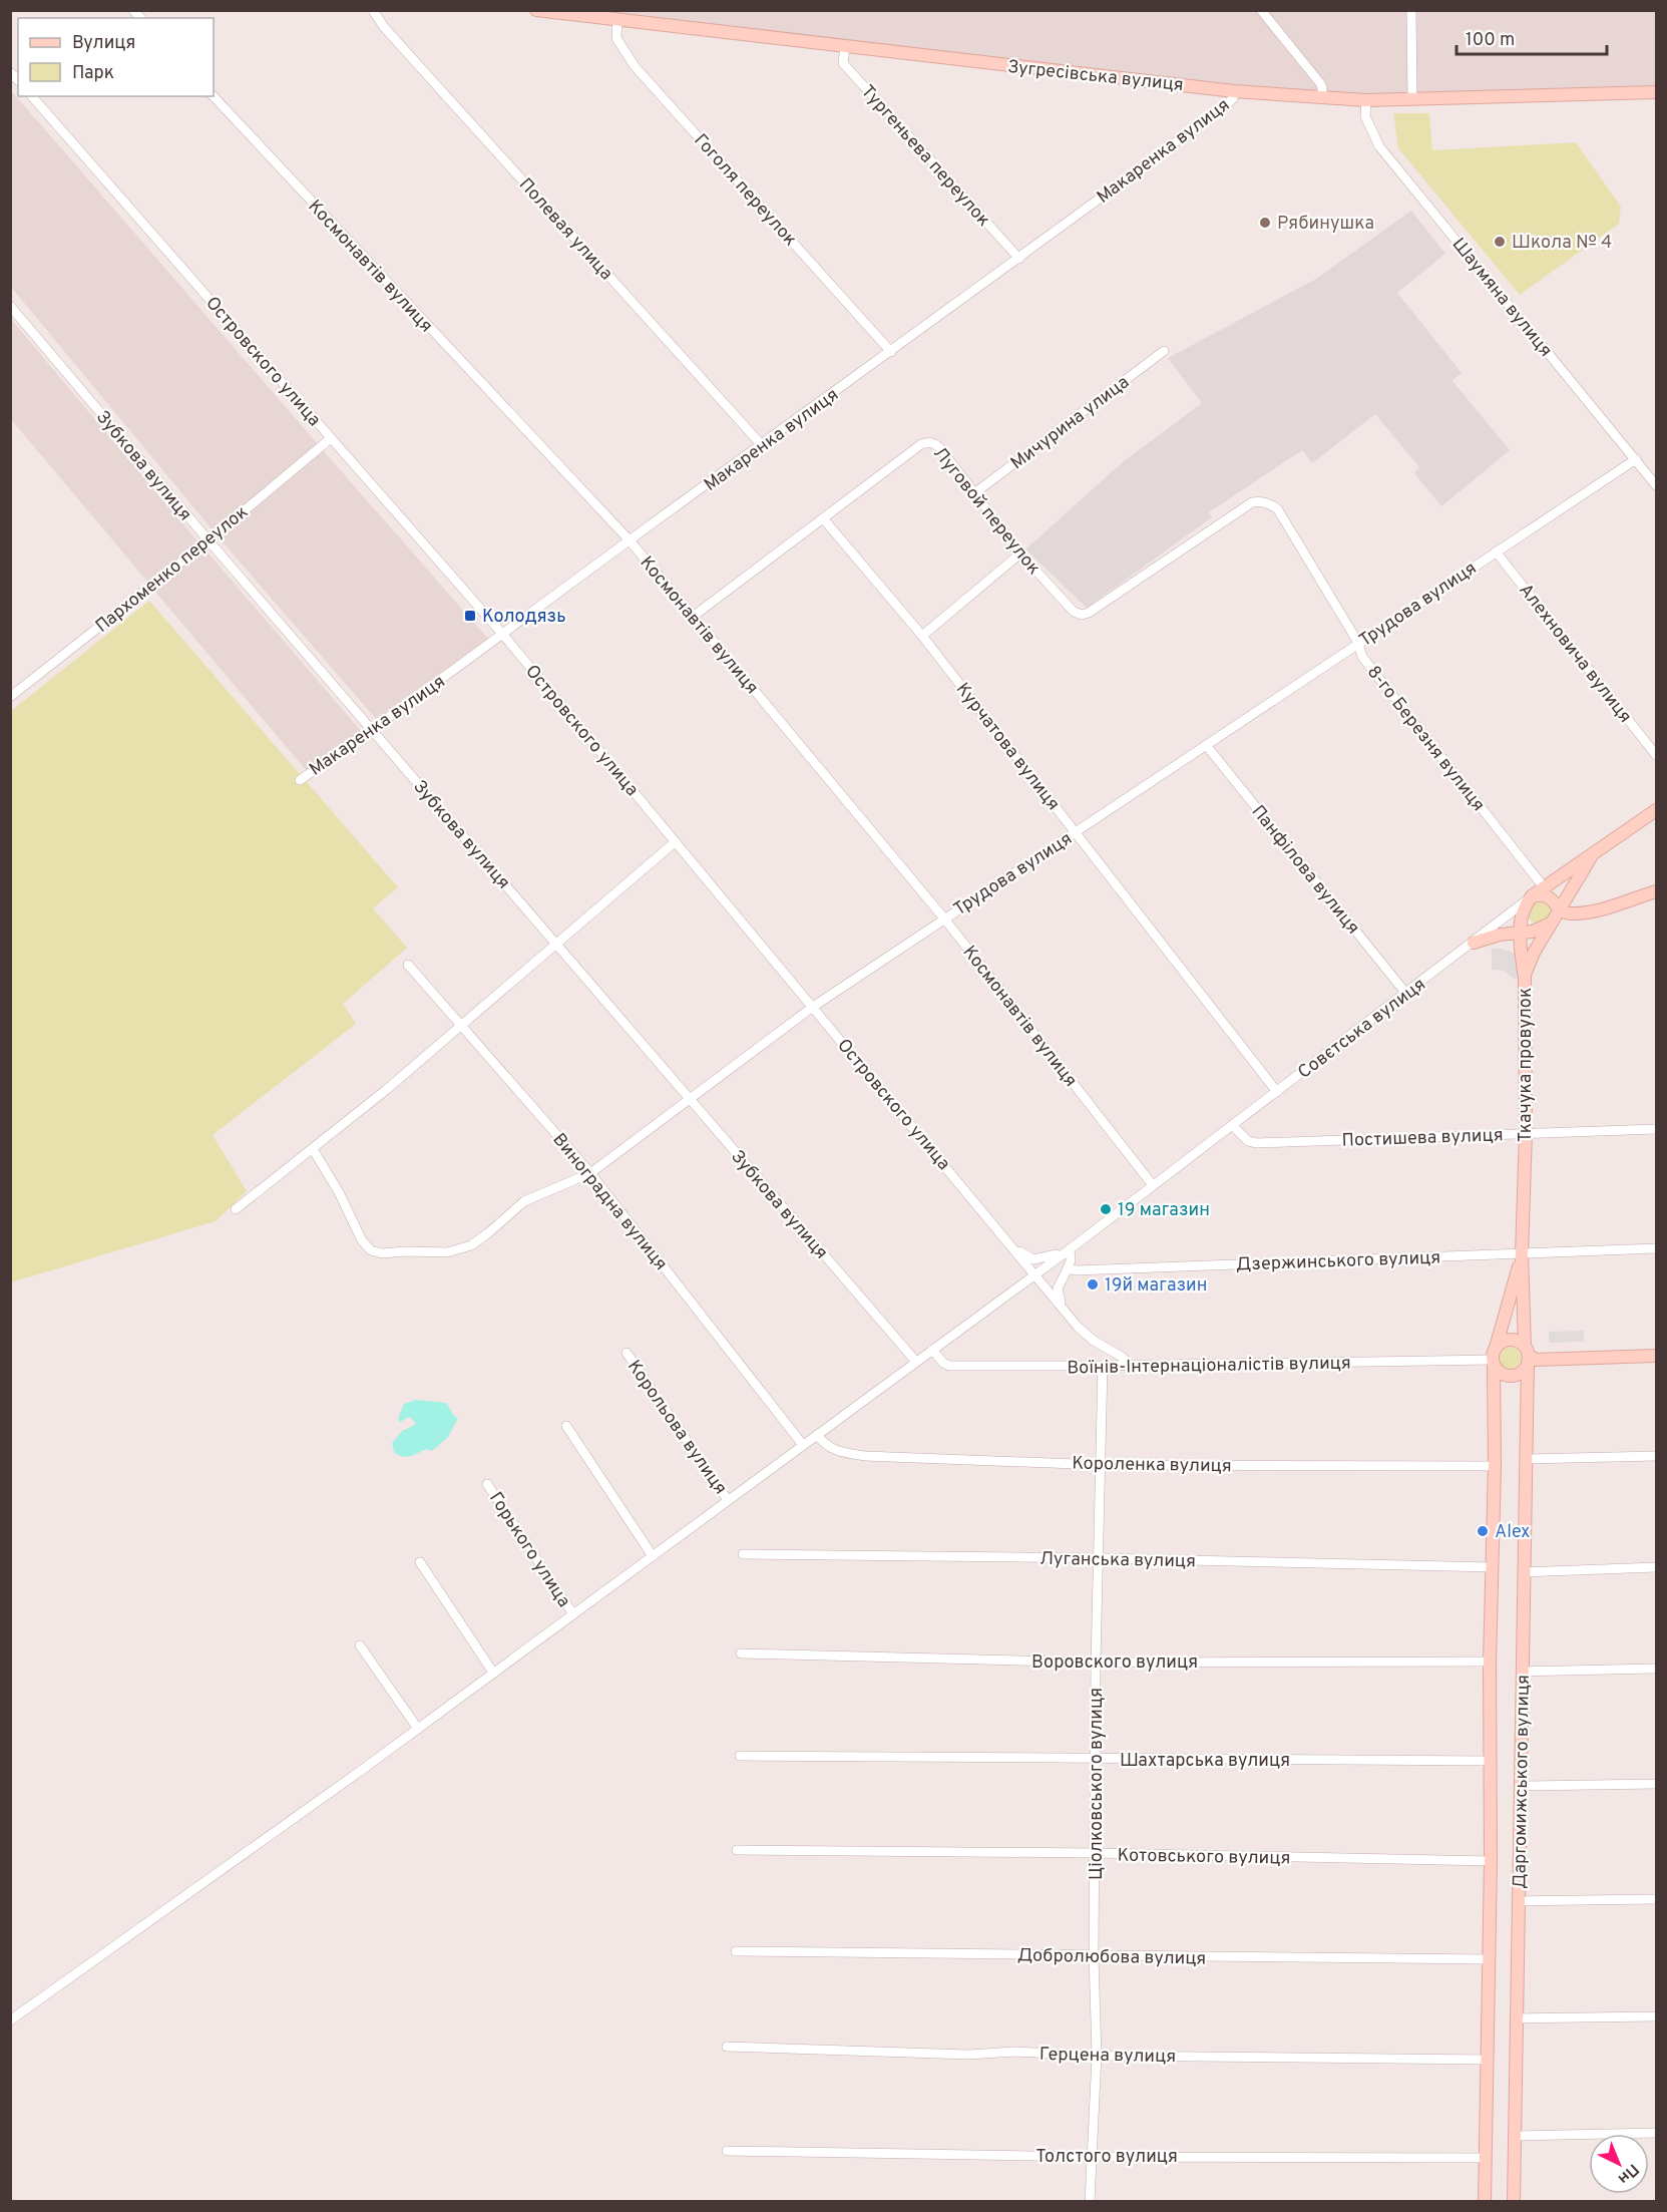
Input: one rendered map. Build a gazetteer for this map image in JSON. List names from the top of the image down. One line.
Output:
{"streets":{"street":["Зугресівська вулиця","Макаренка вулиця","Тургеньева переулок","Гоголя переулок","Полевая улица","Космонавтів вулиця","Шаумяна вулиця","Островского улица","Мичурина улица","Зубкова вулиця","Луговой переулок","Пархоменко переулок","Трудова вулиця","Алехновича вулиця","8-го Березня вулиця","Курчатова вулиця","Панфілова вулиця","Совєтська вулиця","Ткачука провулок","Постишева вулиця","Виноградна вулиця","Дзержинського вулиця","Воїнів-Інтернаціоналістів вулиця","Корольова вулиця","Короленка вулиця","Горького улица","Луганська вулиця","Воровского вулиця","Шахтарська вулиця","Даргомижського вулиця","Ціолковського вулиця","Котовського вулиця","Добролюбова вулиця","Герцена вулиця","Толстого вулиця"]},"crossings":[["Зугресівська вулиця","Макаренка вулиця"],["Зугресівська вулиця","Тургеньева переулок"],["Зугресівська вулиця","Гоголя переулок"],["Зугресівська вулиця","Шаумяна вулиця"],["Макаренка вулиця","Тургеньева переулок"],["Макаренка вулиця","Гоголя переулок"],["Макаренка вулиця","Полевая улица"],["Макаренка вулиця","Космонавтів вулиця"],["Макаренка вулиця","Островского улица"],["Макаренка вулиця","Зубкова вулиця"],["Космонавтів вулиця","Луговой переулок"],["Космонавтів вулиця","Трудова вулиця"],["Космонавтів вулиця","Совєтська вулиця"],["Шаумяна вулиця","Трудова вулиця"],["Островского улица","Пархоменко переулок"],["Островского улица","Трудова вулиця"],["Островского улица","Совєтська вулиця"],["Островского улица","Воїнів-Інтернаціоналістів вулиця"],["Мичурина улица","Луговой переулок"],["Зубкова вулиця","Пархоменко переулок"],["Зубкова вулиця","Трудова вулиця"],["Зубкова вулиця","Совєтська вулиця"],["Луговой переулок","8-го Березня вулиця"],["Луговой переулок","Курчатова вулиця"],["Трудова вулиця","Алехновича вулиця"],["Трудова вулиця","8-го Березня вулиця"],["Трудова вулиця","Курчатова вулиця"],["Трудова вулиця","Панфілова вулиця"],["Трудова вулиця","Виноградна вулиця"],["8-го Березня вулиця","Совєтська вулиця"],["Курчатова вулиця","Совєтська вулиця"],["Панфілова вулиця","Совєтська вулиця"],["Совєтська вулиця","Ткачука провулок"],["Совєтська вулиця","Постишева вулиця"],["Совєтська вулиця","Виноградна вулиця"],["Совєтська вулиця","Воїнів-Інтернаціоналістів вулиця"],["Совєтська вулиця","Корольова вулиця"],["Совєтська вулиця","Короленка вулиця"],["Совєтська вулиця","Горького улица"],["Ткачука провулок","Постишева вулиця"],["Ткачука провулок","Дзержинського вулиця"],["Ткачука провулок","Даргомижського вулиця"],["Дзержинського вулиця","Даргомижського вулиця"],["Воїнів-Інтернаціоналістів вулиця","Даргомижського вулиця"],["Воїнів-Інтернаціоналістів вулиця","Ціолковського вулиця"],["Короленка вулиця","Даргомижського вулиця"],["Короленка вулиця","Ціолковського вулиця"],["Луганська вулиця","Даргомижського вулиця"],["Луганська вулиця","Ціолковського вулиця"],["Воровского вулиця","Даргомижського вулиця"],["Воровского вулиця","Ціолковського вулиця"],["Шахтарська вулиця","Даргомижського вулиця"],["Шахтарська вулиця","Ціолковського вулиця"],["Даргомижського вулиця","Котовського вулиця"],["Даргомижського вулиця","Добролюбова вулиця"],["Даргомижського вулиця","Герцена вулиця"],["Даргомижського вулиця","Толстого вулиця"],["Ціолковського вулиця","Котовського вулиця"],["Ціолковського вулиця","Добролюбова вулиця"],["Ціолковського вулиця","Герцена вулиця"],["Ціолковського вулиця","Толстого вулиця"]],"places":{"other":["Рябинушка","Школа № 4","19 магазин","19й магазин","Alex"],"transit":["Колодязь"]},"legend":["Вулиця","Парк"],"scale_bar":"100 m","north":"bottom right"}
